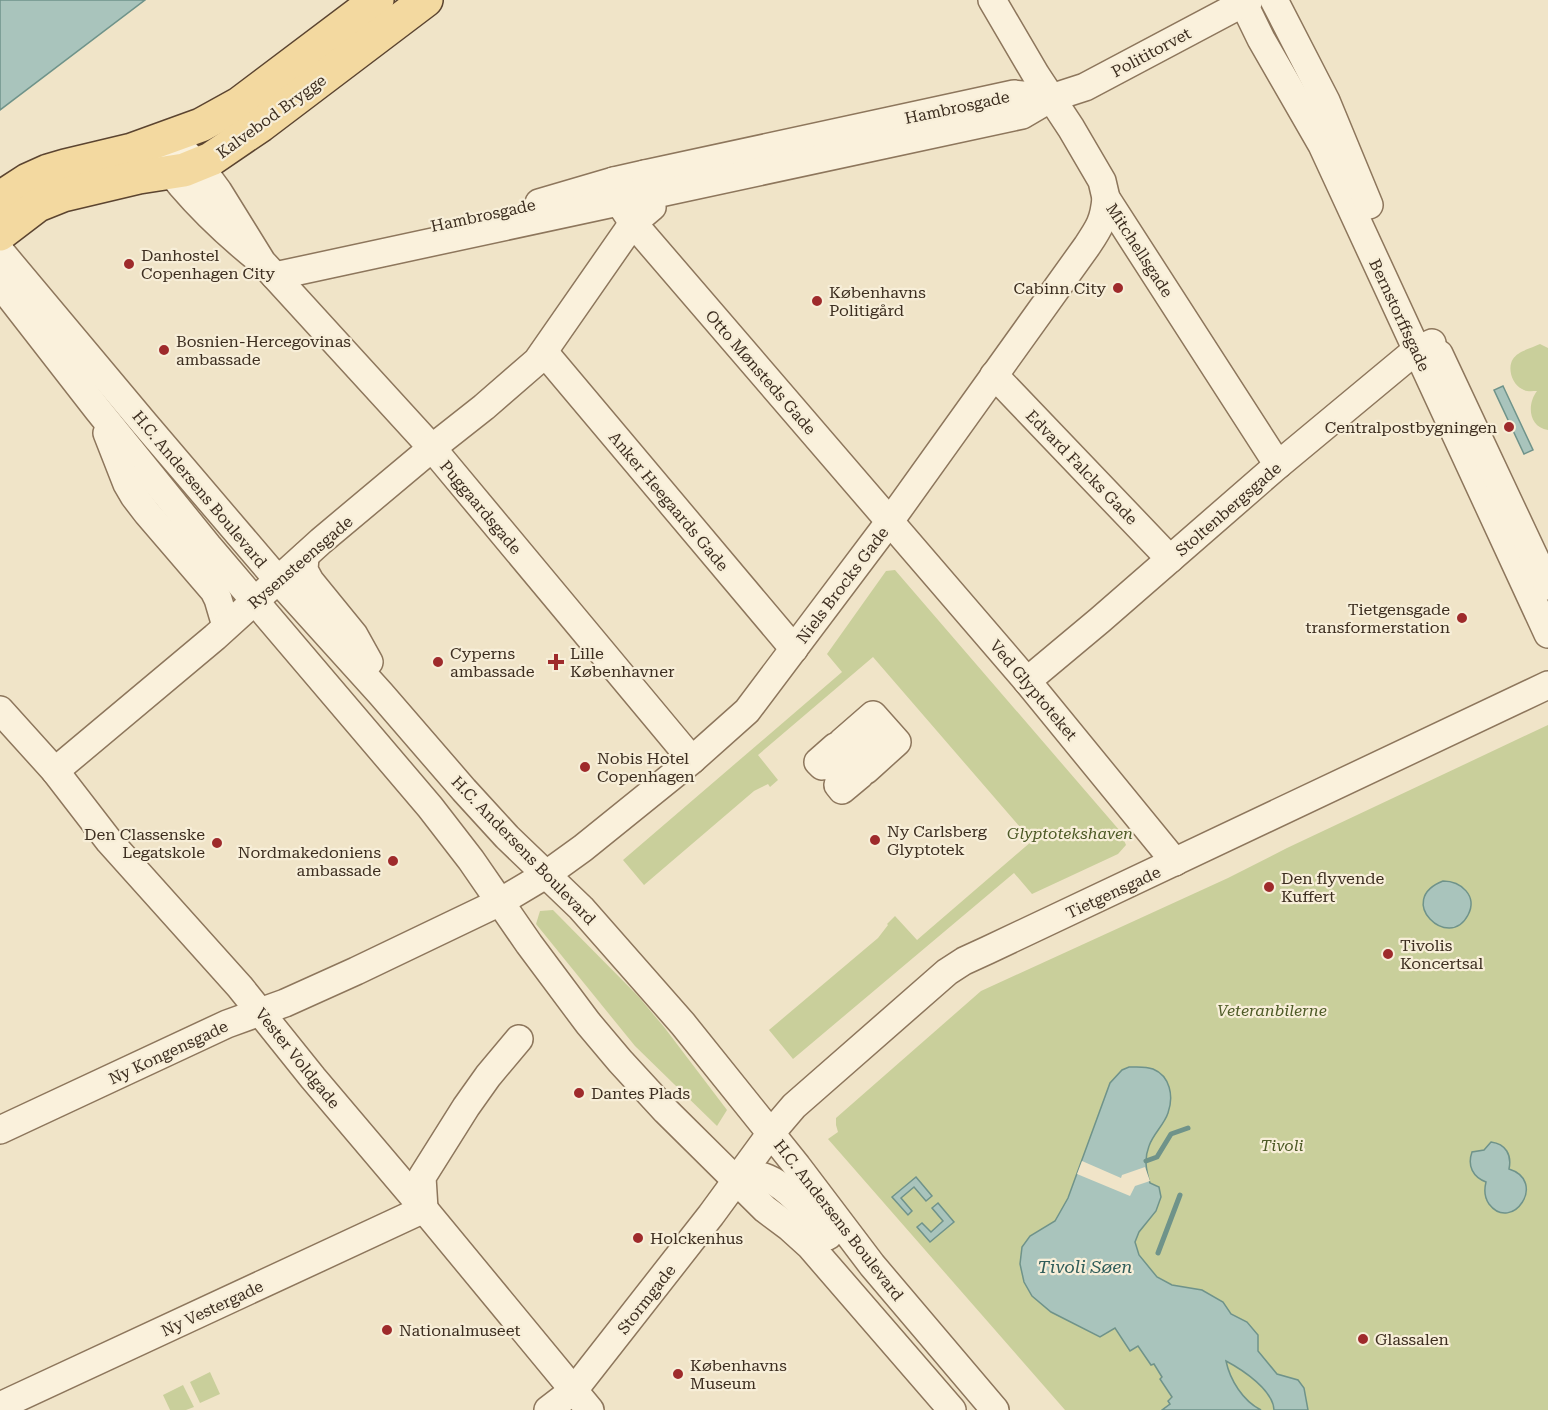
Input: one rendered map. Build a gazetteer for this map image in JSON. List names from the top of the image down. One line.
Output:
{"streets":{"main road":["Kalvebod Brygge"],"street":["Polititorvet","Hambrosgade","Mitchellsgade","Bernstorffsgade","Otto Mønsteds Gade","Edvard Falcks Gade","H.C. Andersens Boulevard","Anker Heegaards Gade","Puggaardsgade","Stoltenbergsgade","Rysensteensgade","Niels Brocks Gade","Ved Glyptoteket","Tietgensgade","Ny Kongensgade","Vester Voldgade","Stormgade","Ny Vestergade"]},"crossings":[["Polititorvet","Hambrosgade"],["Polititorvet","Mitchellsgade"],["Polititorvet","Bernstorffsgade"],["Hambrosgade","Mitchellsgade"],["Hambrosgade","Otto Mønsteds Gade"],["Hambrosgade","Puggaardsgade"],["Hambrosgade","Rysensteensgade"],["Kalvebod Brygge","Puggaardsgade"],["Mitchellsgade","Stoltenbergsgade"],["Mitchellsgade","Niels Brocks Gade"],["Bernstorffsgade","Stoltenbergsgade"],["Otto Mønsteds Gade","Rysensteensgade"],["Otto Mønsteds Gade","Niels Brocks Gade"],["Otto Mønsteds Gade","Ved Glyptoteket"],["Edvard Falcks Gade","Stoltenbergsgade"],["Edvard Falcks Gade","Niels Brocks Gade"],["H.C. Andersens Boulevard","Rysensteensgade"],["H.C. Andersens Boulevard","Niels Brocks Gade"],["H.C. Andersens Boulevard","Tietgensgade"],["H.C. Andersens Boulevard","Ny Kongensgade"],["H.C. Andersens Boulevard","Stormgade"],["Anker Heegaards Gade","Rysensteensgade"],["Anker Heegaards Gade","Niels Brocks Gade"],["Puggaardsgade","Rysensteensgade"],["Puggaardsgade","Niels Brocks Gade"],["Stoltenbergsgade","Ved Glyptoteket"],["Rysensteensgade","Vester Voldgade"],["Niels Brocks Gade","Ved Glyptoteket"],["Niels Brocks Gade","Ny Kongensgade"],["Ved Glyptoteket","Tietgensgade"],["Tietgensgade","Stormgade"],["Ny Kongensgade","Vester Voldgade"],["Vester Voldgade","Stormgade"],["Vester Voldgade","Ny Vestergade"]],"water":["Tivoli Søen"],"parks":["Glyptotekshaven","Veteranbilerne","Tivoli"],"places":{"other":["Danhostel Copenhagen City","Cabinn City","Københavns Politigård","Bosnien-Hercegovinas ambassade","Centralpostbygningen","Tietgensgade transformerstation","Cyperns ambassade","Nobis Hotel Copenhagen","Ny Carlsberg Glyptotek","Den Classenske Legatskole","Nordmakedoniens ambassade","Den flyvende Kuffert","Tivolis Koncertsal","Dantes Plads","Holckenhus","Nationalmuseet","Glassalen","Københavns Museum"],"health":["Lille Københavner"]}}
